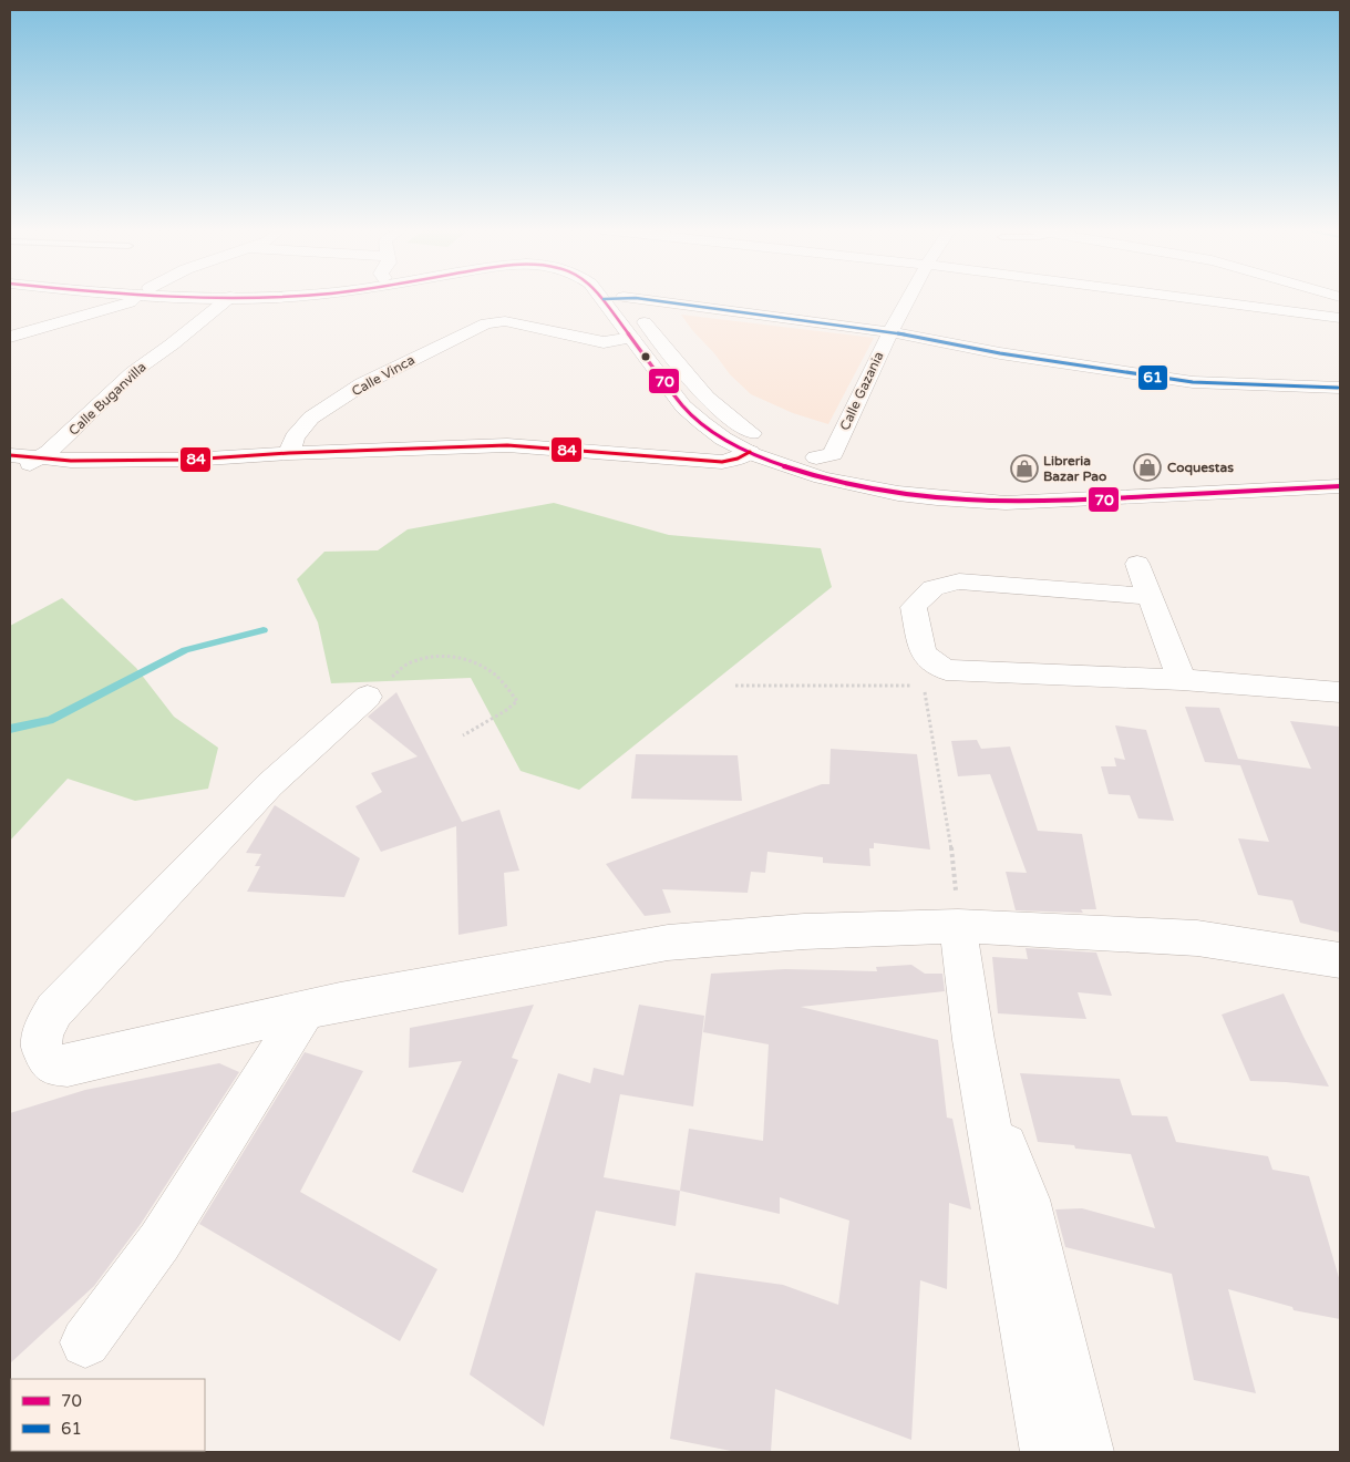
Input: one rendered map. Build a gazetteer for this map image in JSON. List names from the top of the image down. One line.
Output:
{"streets":{"street":["Calle Vinca","Calle Gazania","Calle Buganvilla"]},"places":{"shop":["Coquestas","Libreria Bazar Pao"]},"lines":["transit line 70","transit line 61","transit line 84"],"legend":["70","61"]}
